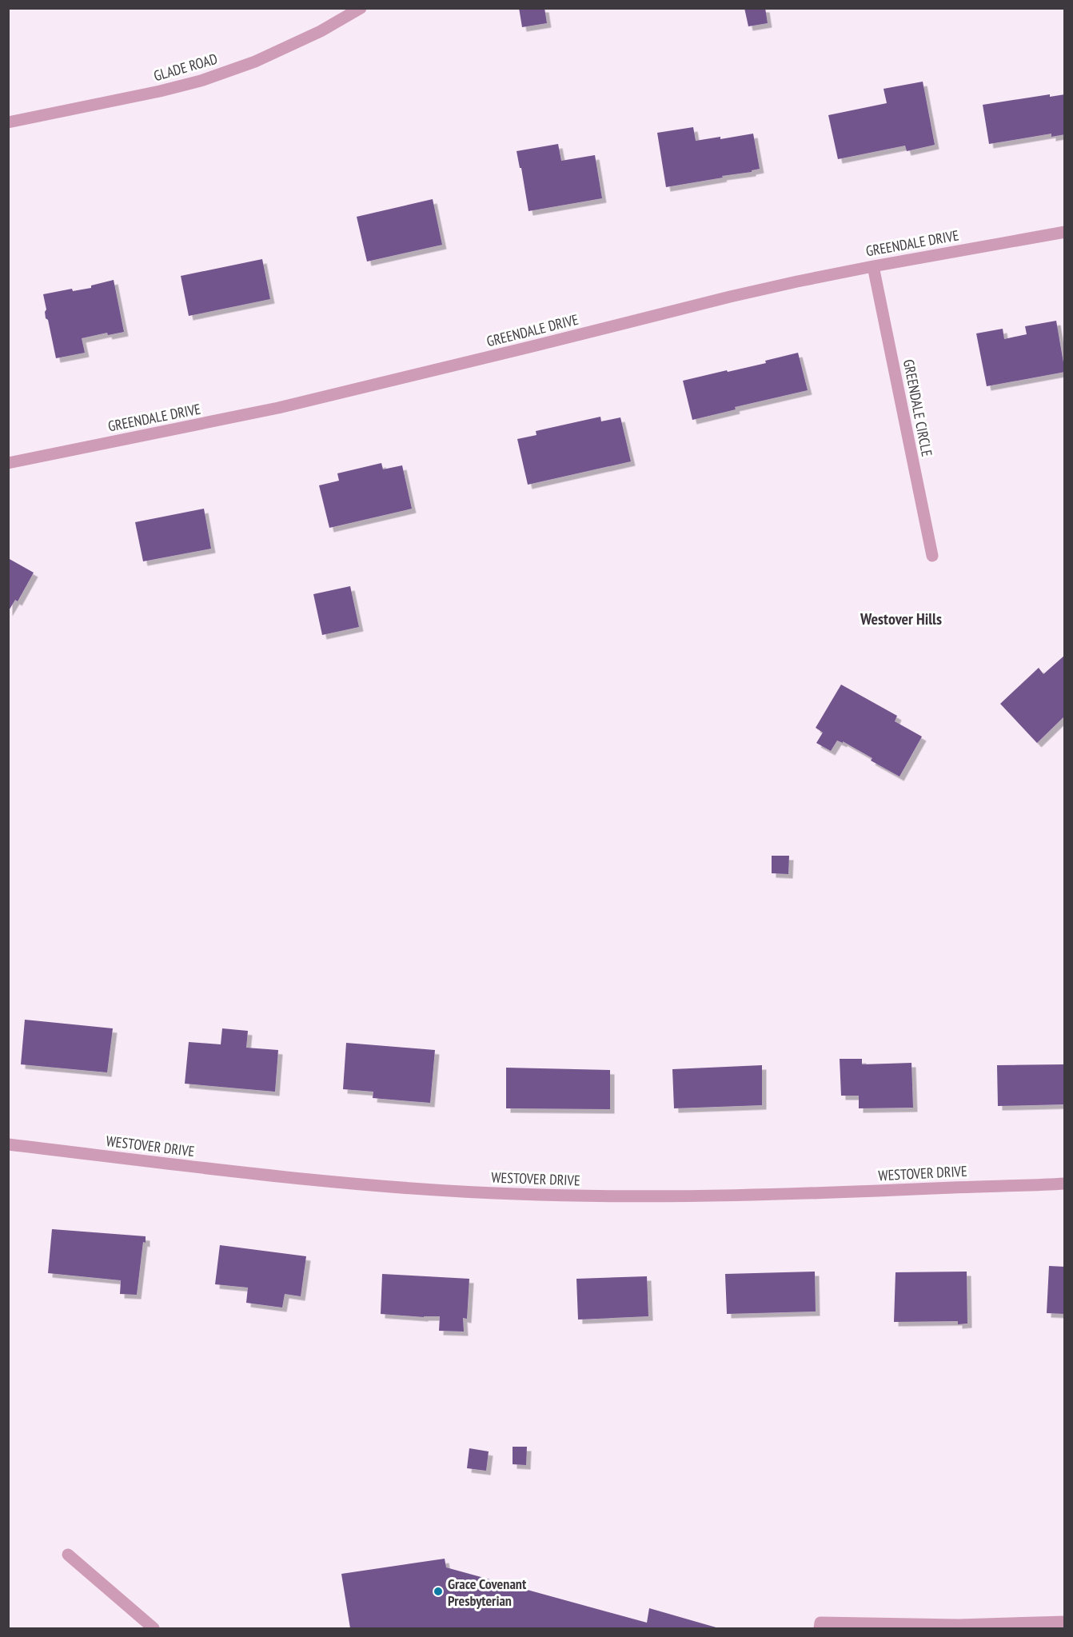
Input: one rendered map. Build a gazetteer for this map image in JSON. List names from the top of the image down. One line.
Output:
{"streets":{"street":["GLADE ROAD","GREENDALE DRIVE","GREENDALE CIRCLE","WESTOVER DRIVE"]},"crossings":[["GREENDALE DRIVE","GREENDALE CIRCLE"]],"districts":["Westover Hills"],"places":["Grace Covenant Presbyterian"]}
